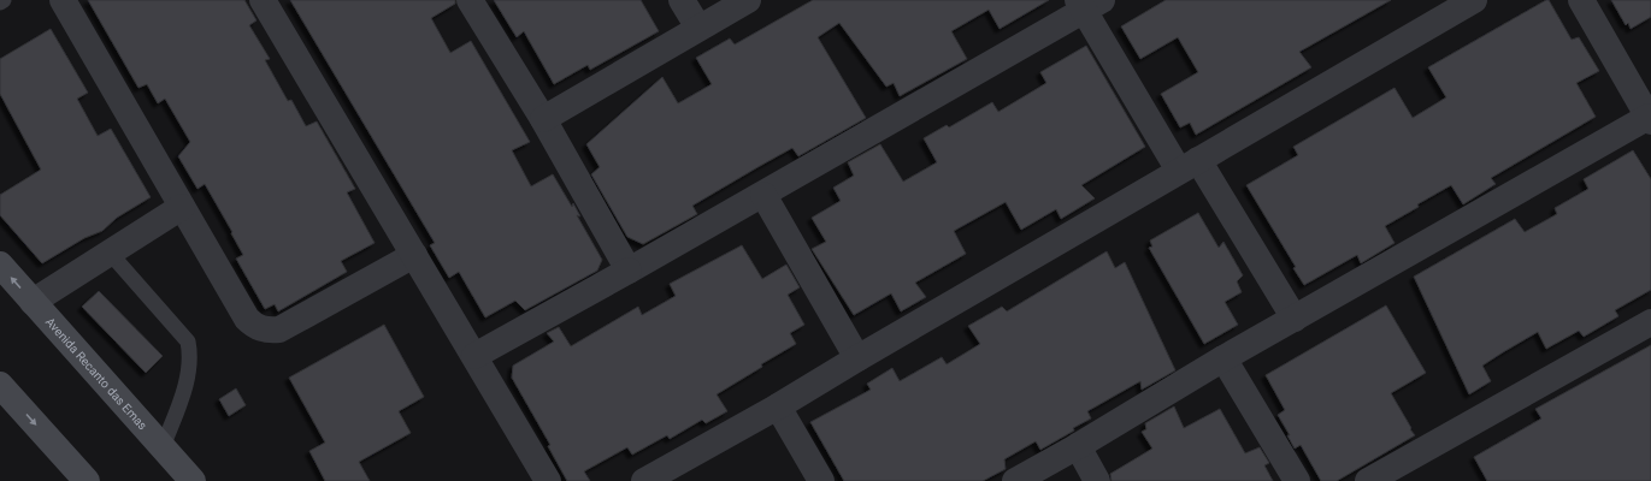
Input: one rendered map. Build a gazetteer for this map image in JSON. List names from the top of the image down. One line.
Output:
{"streets":{"main road":["Avenida Recanto das Emas"]}}
